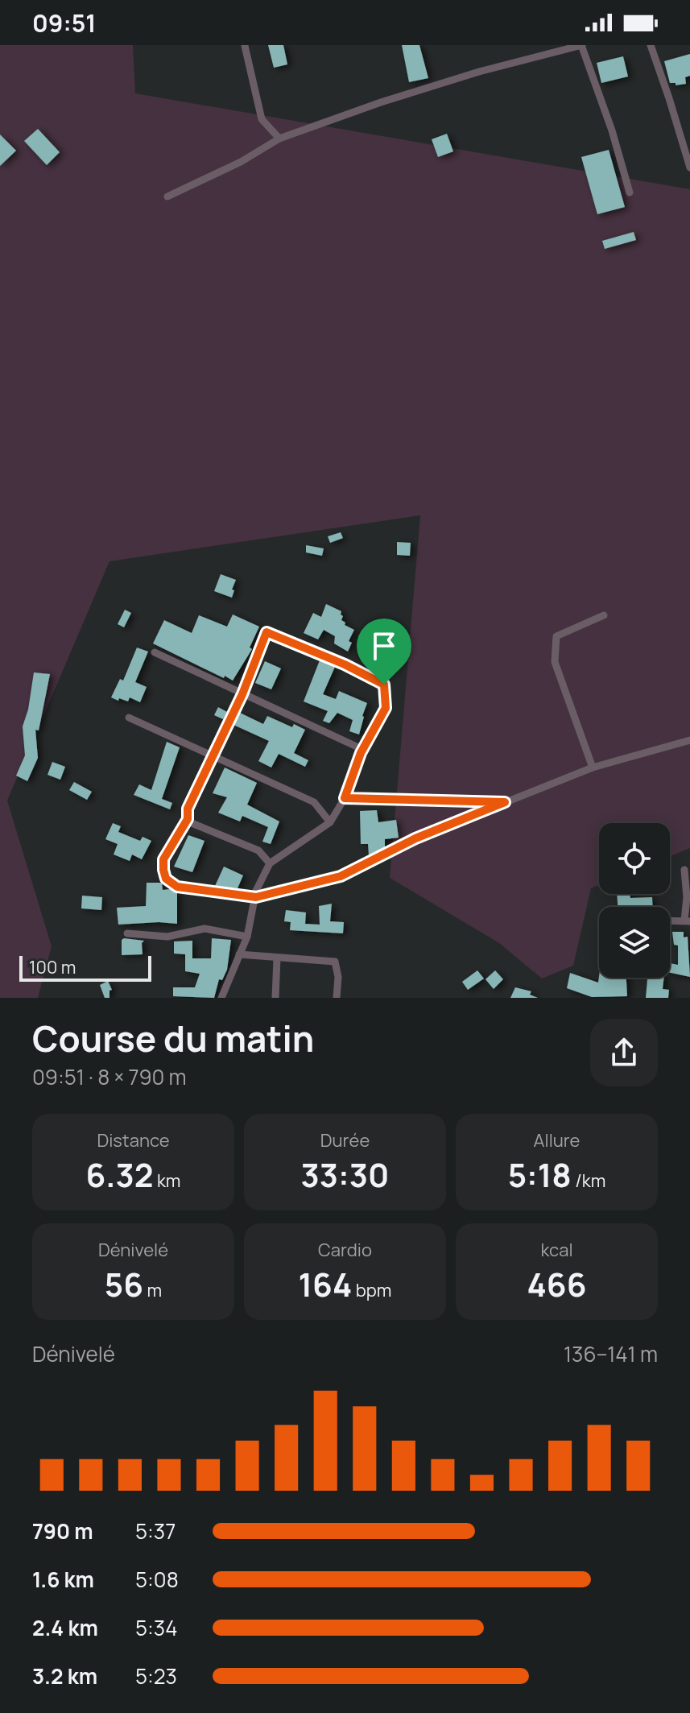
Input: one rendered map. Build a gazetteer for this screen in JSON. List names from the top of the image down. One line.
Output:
{"scale_bar":"100 m","page":{"status":"09:51","scale":"100 m","heading":["Course du matin","09:51 · 8 × 790 m"],"stats":[["Distance","6.32 km"],["Durée","33:30"],["Allure","5:18 /km"],["Dénivelé","56 m"],["Cardio","164 bpm"],["kcal","466"]],"chart":["Dénivelé","136–141 m"],"list":[{"name":"790 m","note":"5:37"},{"name":"1.6 km","note":"5:08"},{"name":"2.4 km","note":"5:34"},{"name":"3.2 km","note":"5:23"}]}}
